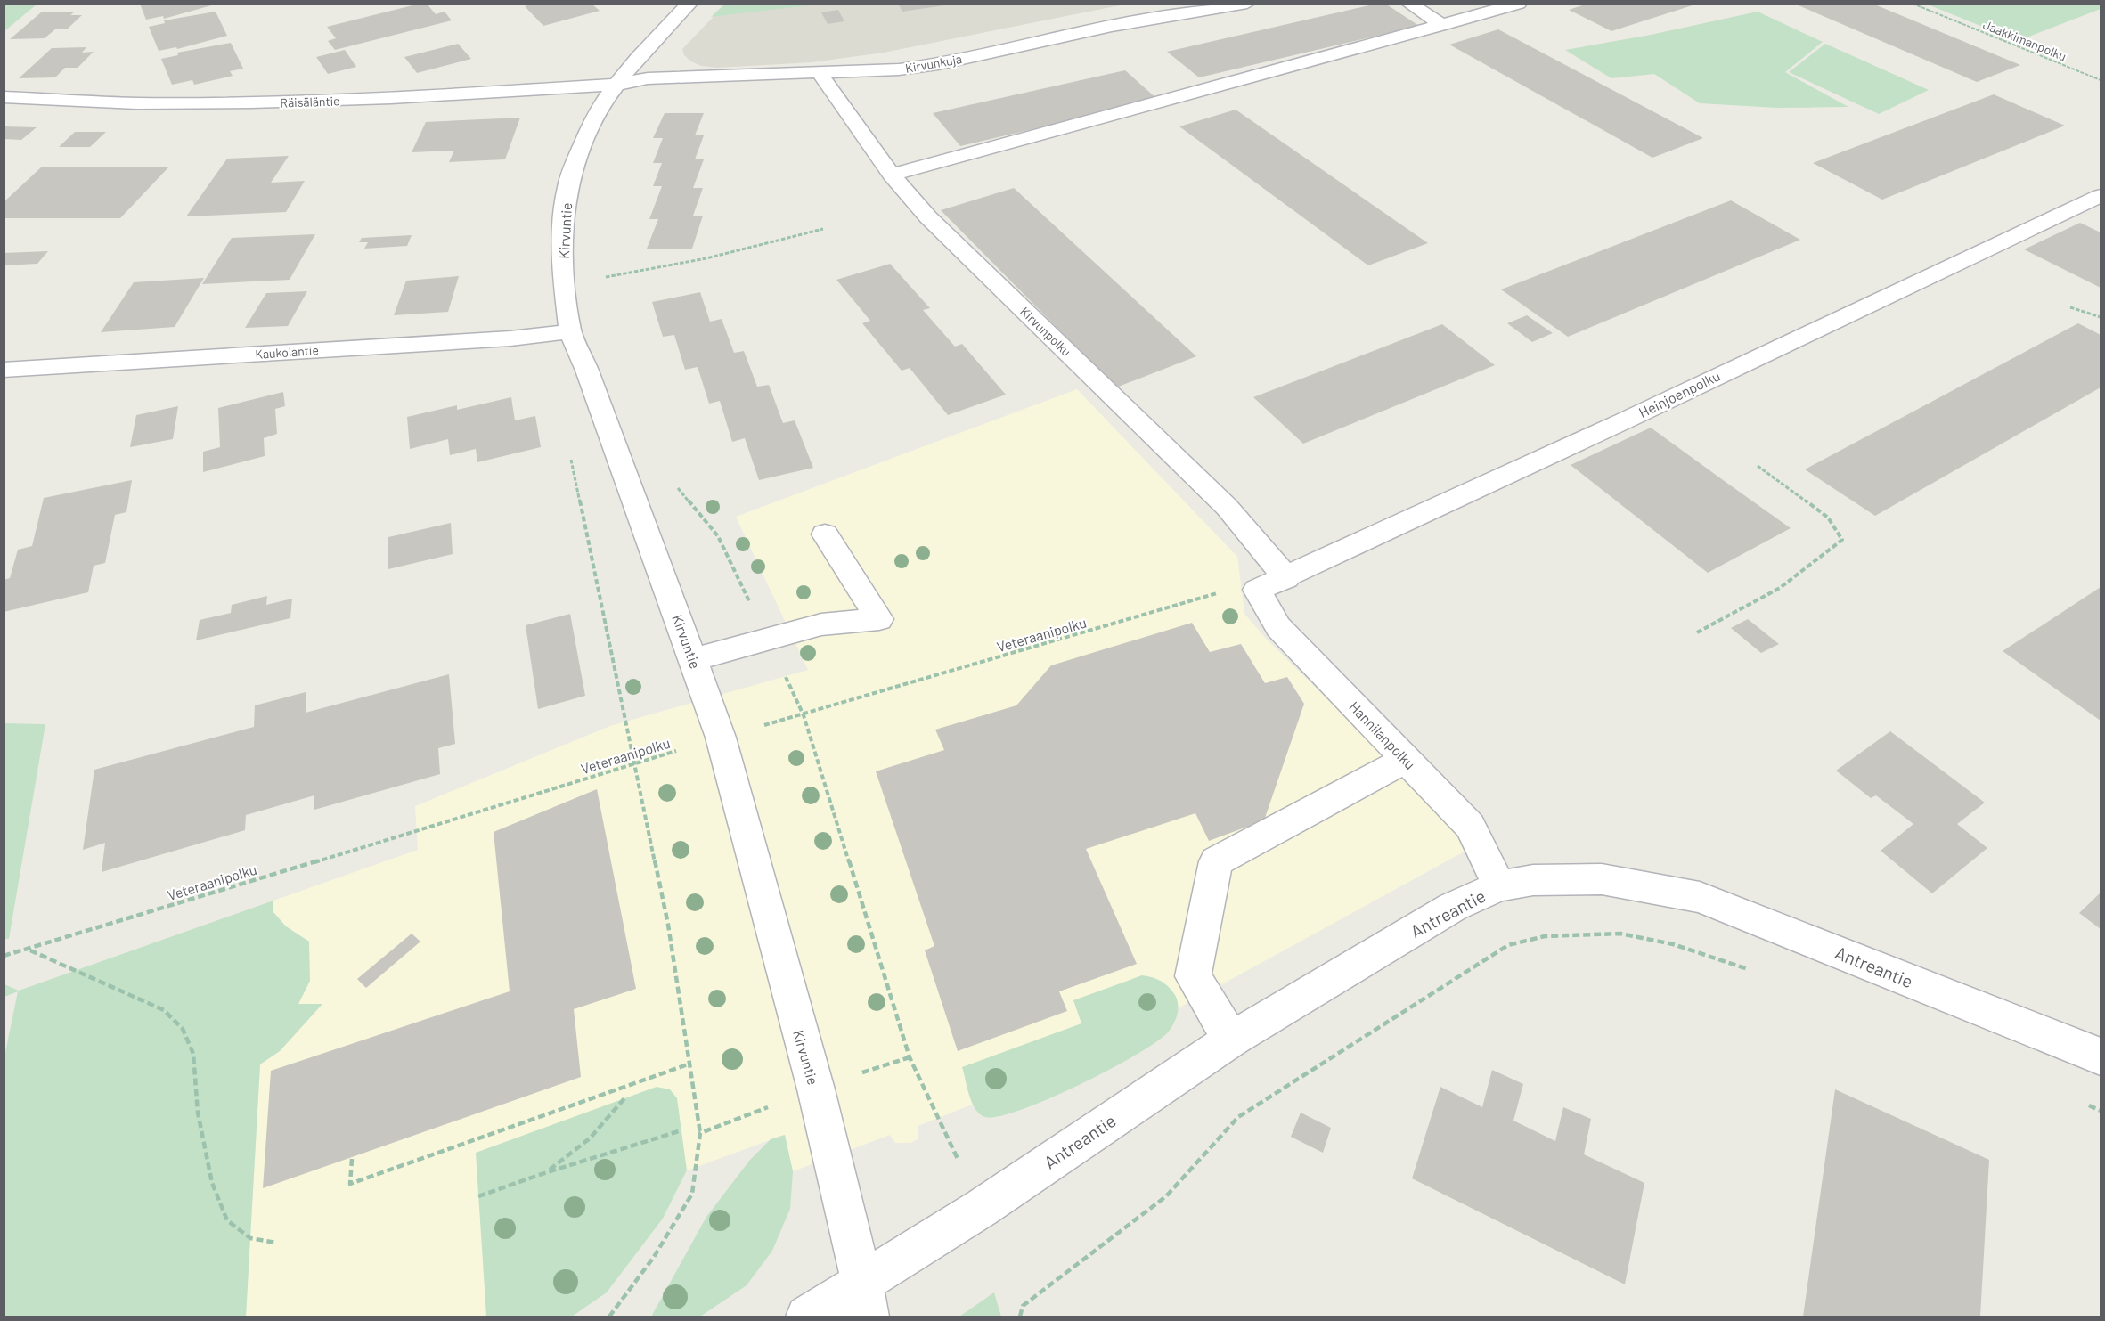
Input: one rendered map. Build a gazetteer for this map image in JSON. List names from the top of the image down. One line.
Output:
{"streets":{"street":["Kirvunkuja","Räisäläntie","Kirvuntie","Kirvunpolku","Kaukolantie","Heinjoenpolku","Hannilanpolku","Antreantie"],"path":["Jaakkimanpolku","Veteraanipolku"]},"crossings":[["Kirvunkuja","Räisäläntie"],["Kirvunkuja","Kirvuntie"],["Kirvunkuja","Kirvunpolku"],["Räisäläntie","Kirvuntie"],["Kirvuntie","Kaukolantie"],["Kirvuntie","Veteraanipolku"],["Kirvuntie","Antreantie"],["Kirvunpolku","Heinjoenpolku"],["Heinjoenpolku","Veteraanipolku"],["Heinjoenpolku","Hannilanpolku"],["Veteraanipolku","Hannilanpolku"],["Hannilanpolku","Antreantie"]]}
